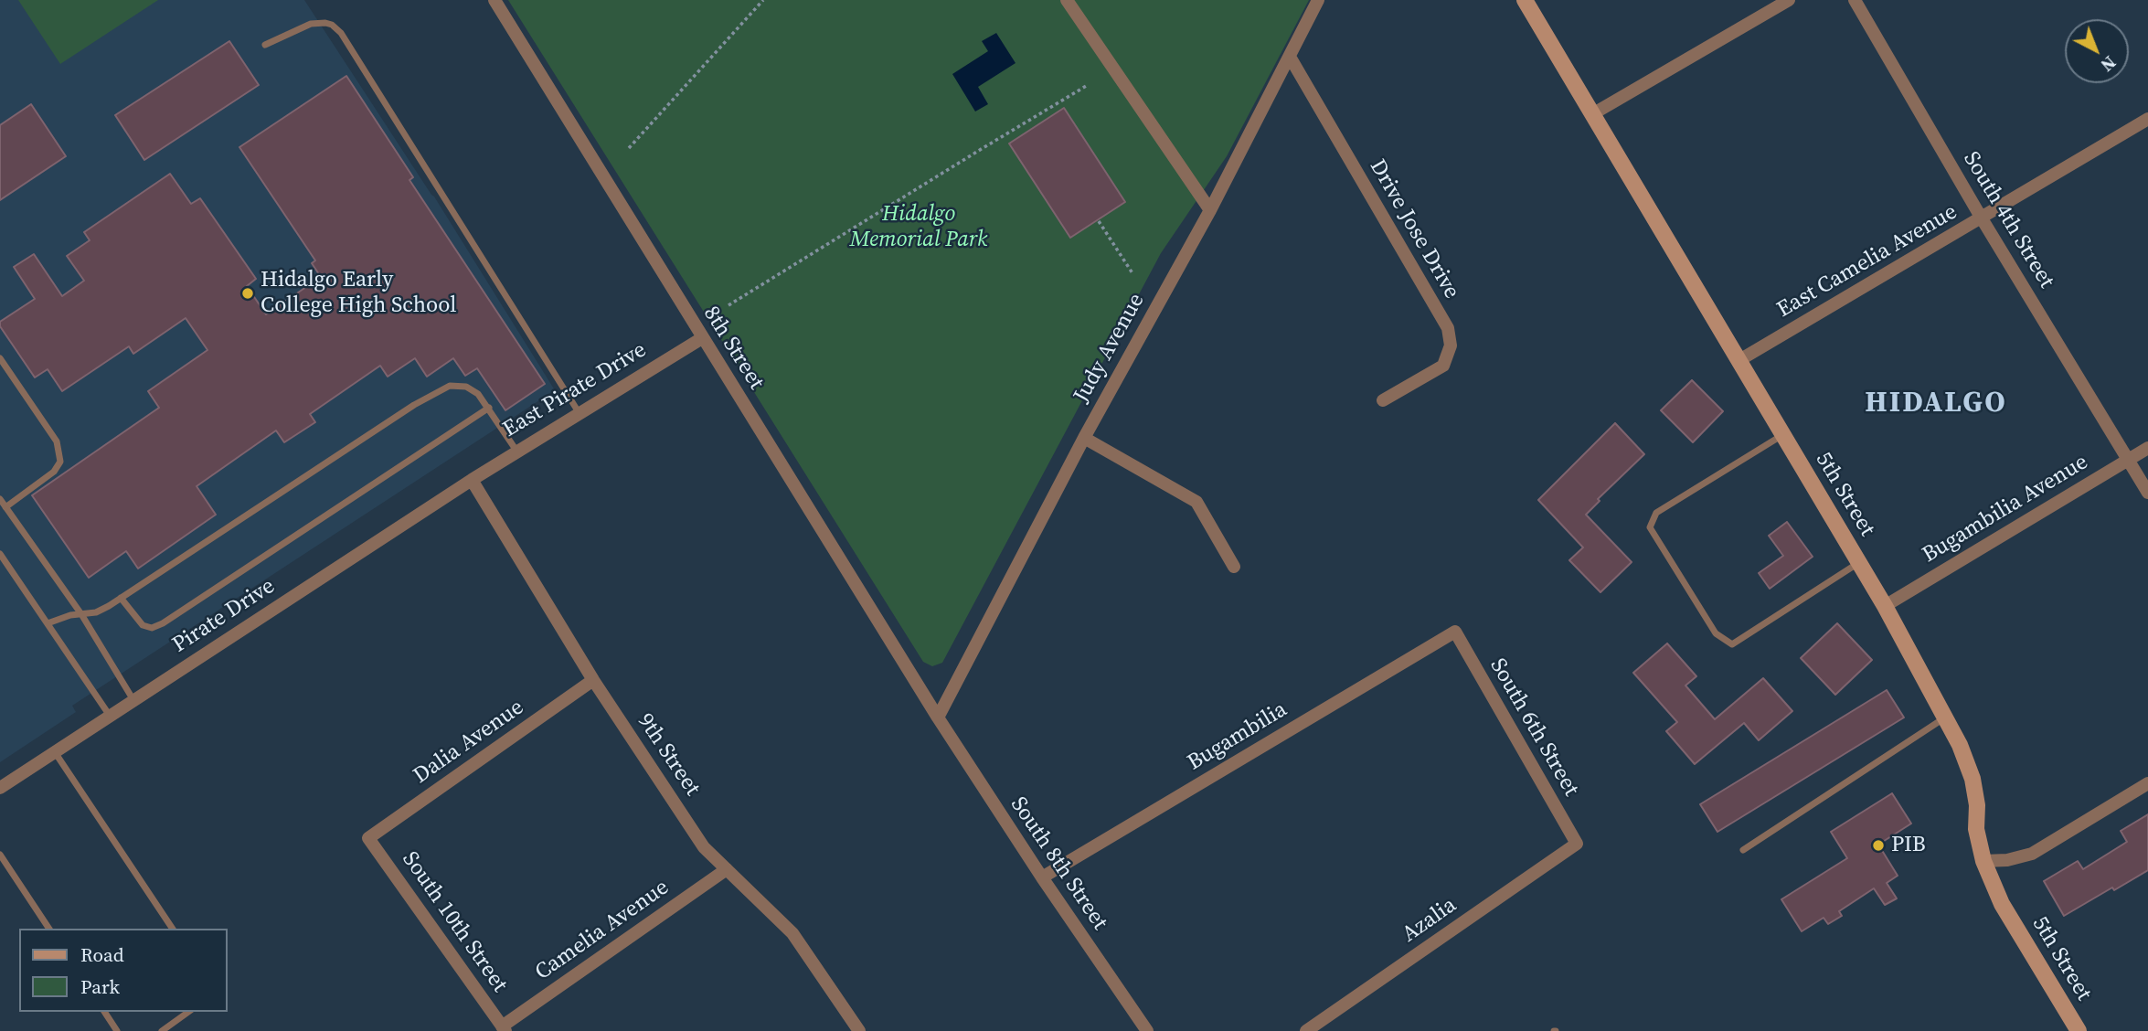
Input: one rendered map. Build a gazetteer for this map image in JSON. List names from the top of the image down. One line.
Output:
{"streets":{"street":["South 4th Street","Drive Jose Drive","East Camelia Avenue","8th Street","Judy Avenue","East Pirate Drive","5th Street","Bugambilia Avenue","Pirate Drive","South 6th Street","Bugambilia","Dalia Avenue","9th Street","South 8th Street","Azalia","South 10th Street","Camelia Avenue"]},"crossings":[["South 4th Street","East Camelia Avenue"],["South 4th Street","Bugambilia Avenue"],["Drive Jose Drive","Judy Avenue"],["East Camelia Avenue","5th Street"],["8th Street","Judy Avenue"],["8th Street","East Pirate Drive"],["8th Street","South 8th Street"],["Judy Avenue","South 8th Street"],["East Pirate Drive","Pirate Drive"],["East Pirate Drive","9th Street"],["5th Street","Bugambilia Avenue"],["Pirate Drive","9th Street"],["South 6th Street","Bugambilia"],["South 6th Street","Azalia"],["Bugambilia","South 8th Street"],["Dalia Avenue","9th Street"],["Dalia Avenue","South 10th Street"],["9th Street","Camelia Avenue"],["South 10th Street","Camelia Avenue"]],"districts":["HIDALGO"],"parks":["Hidalgo Memorial Park"],"places":["Hidalgo Early College High School","PIB"],"legend":["Road","Park"],"north":"bottom right"}
